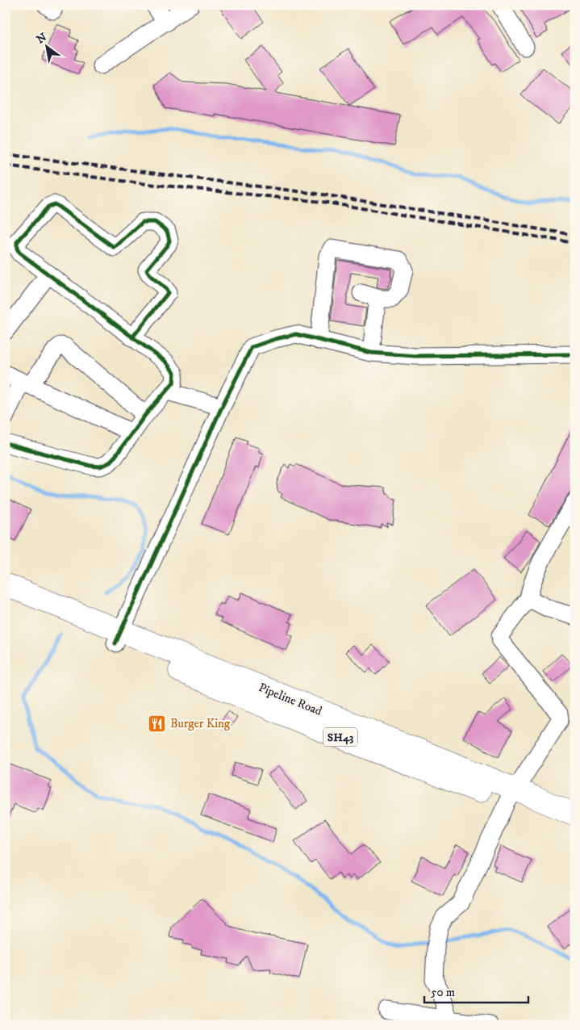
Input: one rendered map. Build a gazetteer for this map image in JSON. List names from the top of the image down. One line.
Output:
{"streets":{"main road":["Pipeline Road","SH43"]},"places":{"restaurant":["Burger King"]},"scale_bar":"50 m","north":"top left"}
